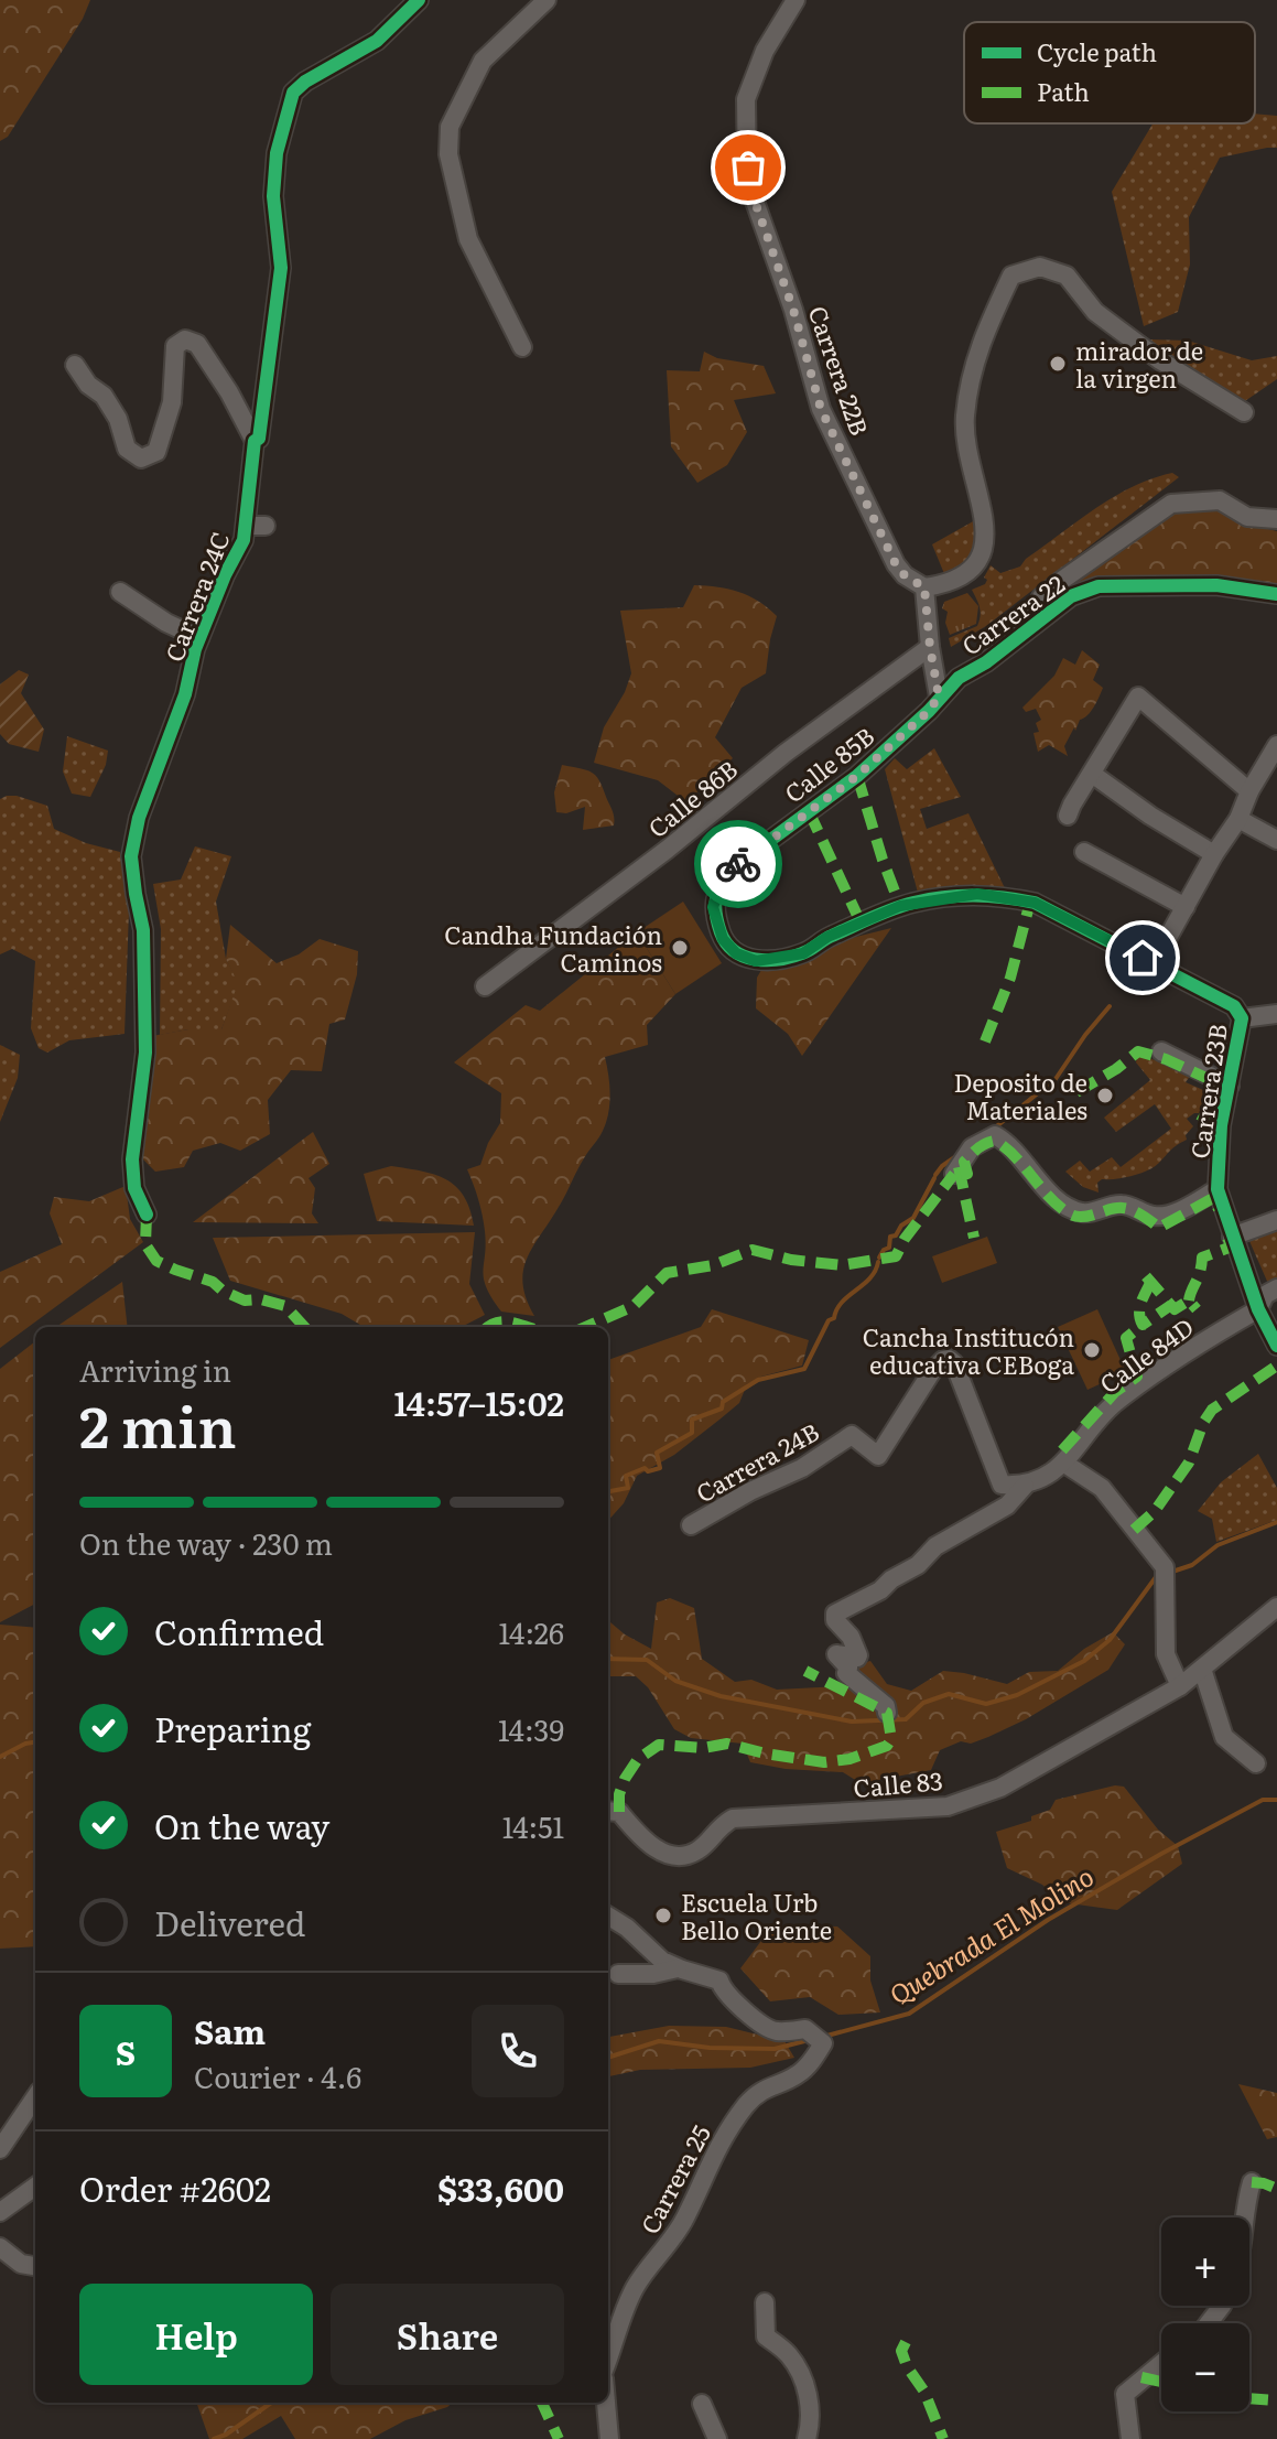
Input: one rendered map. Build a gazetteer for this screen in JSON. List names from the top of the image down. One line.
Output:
{"streets":{"street":["Carrera 22B","Carrera 24C","Carrera 22","Calle 85B","Calle 86B","Carrera 23B","Calle 84D","Carrera 24B","Calle 83","Carrera 25"]},"crossings":[["Carrera 22","Calle 85B"],["Calle 85B","Carrera 23B"],["Carrera 23B","Calle 84D"],["Calle 84D","Carrera 24B"]],"water":["Quebrada El Molino"],"places":["mirador de la virgen","Candha Fundación Caminos","Deposito de Materiales","Cancha Institucón educativa CEBoga","Escuela Urb Bello Oriente"],"legend":["Cycle path","Path"],"page":{"heading":["2 min","Arriving in","14:57–15:02"],"panel":["Sam","Courier · 4.6","Order #2602","$33,600"],"bar":"On the way · 230 m","list":[["Confirmed","14:26"],["Preparing","14:39"],["On the way","14:51"],"Delivered"],"round":"S","map_buttons":["+","−"],"buttons":["Help","Share"]}}
